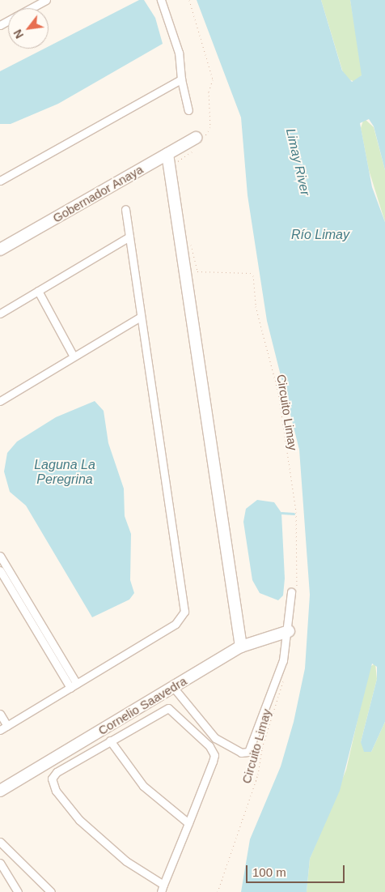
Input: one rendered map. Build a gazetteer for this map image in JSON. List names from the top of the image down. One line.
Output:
{"streets":{"street":["Gobernador Anaya","Cornelio Saavedra"],"path":["Circuito Limay"]},"water":["Limay River","Río Limay","Laguna La Peregrina"],"scale_bar":"100 m","north":"bottom left"}
